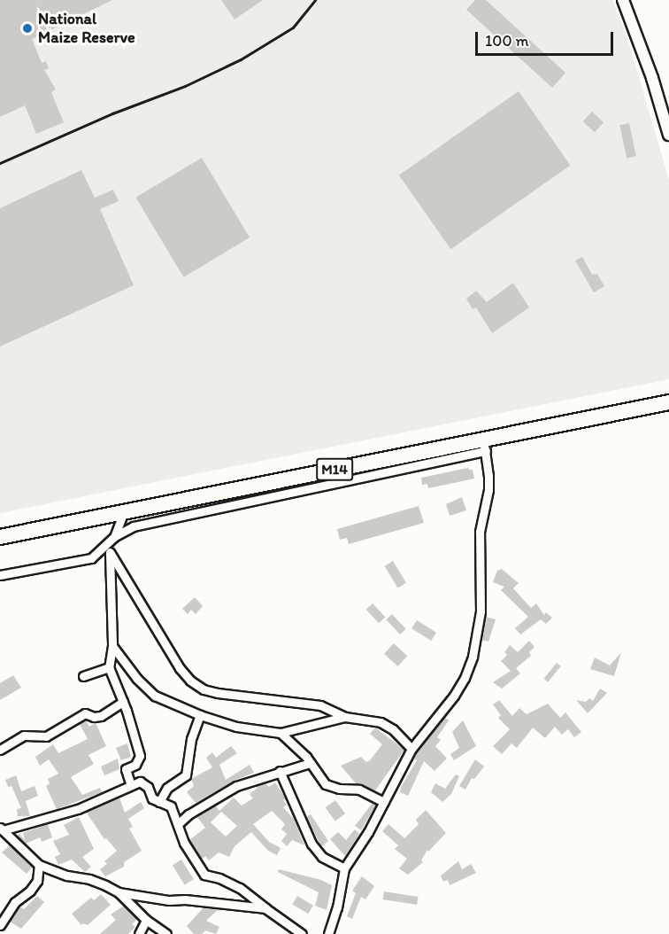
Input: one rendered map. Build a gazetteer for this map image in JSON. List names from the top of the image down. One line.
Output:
{"streets":{"highway":["M14"]},"places":["National Maize Reserve"],"scale_bar":"100 m"}
